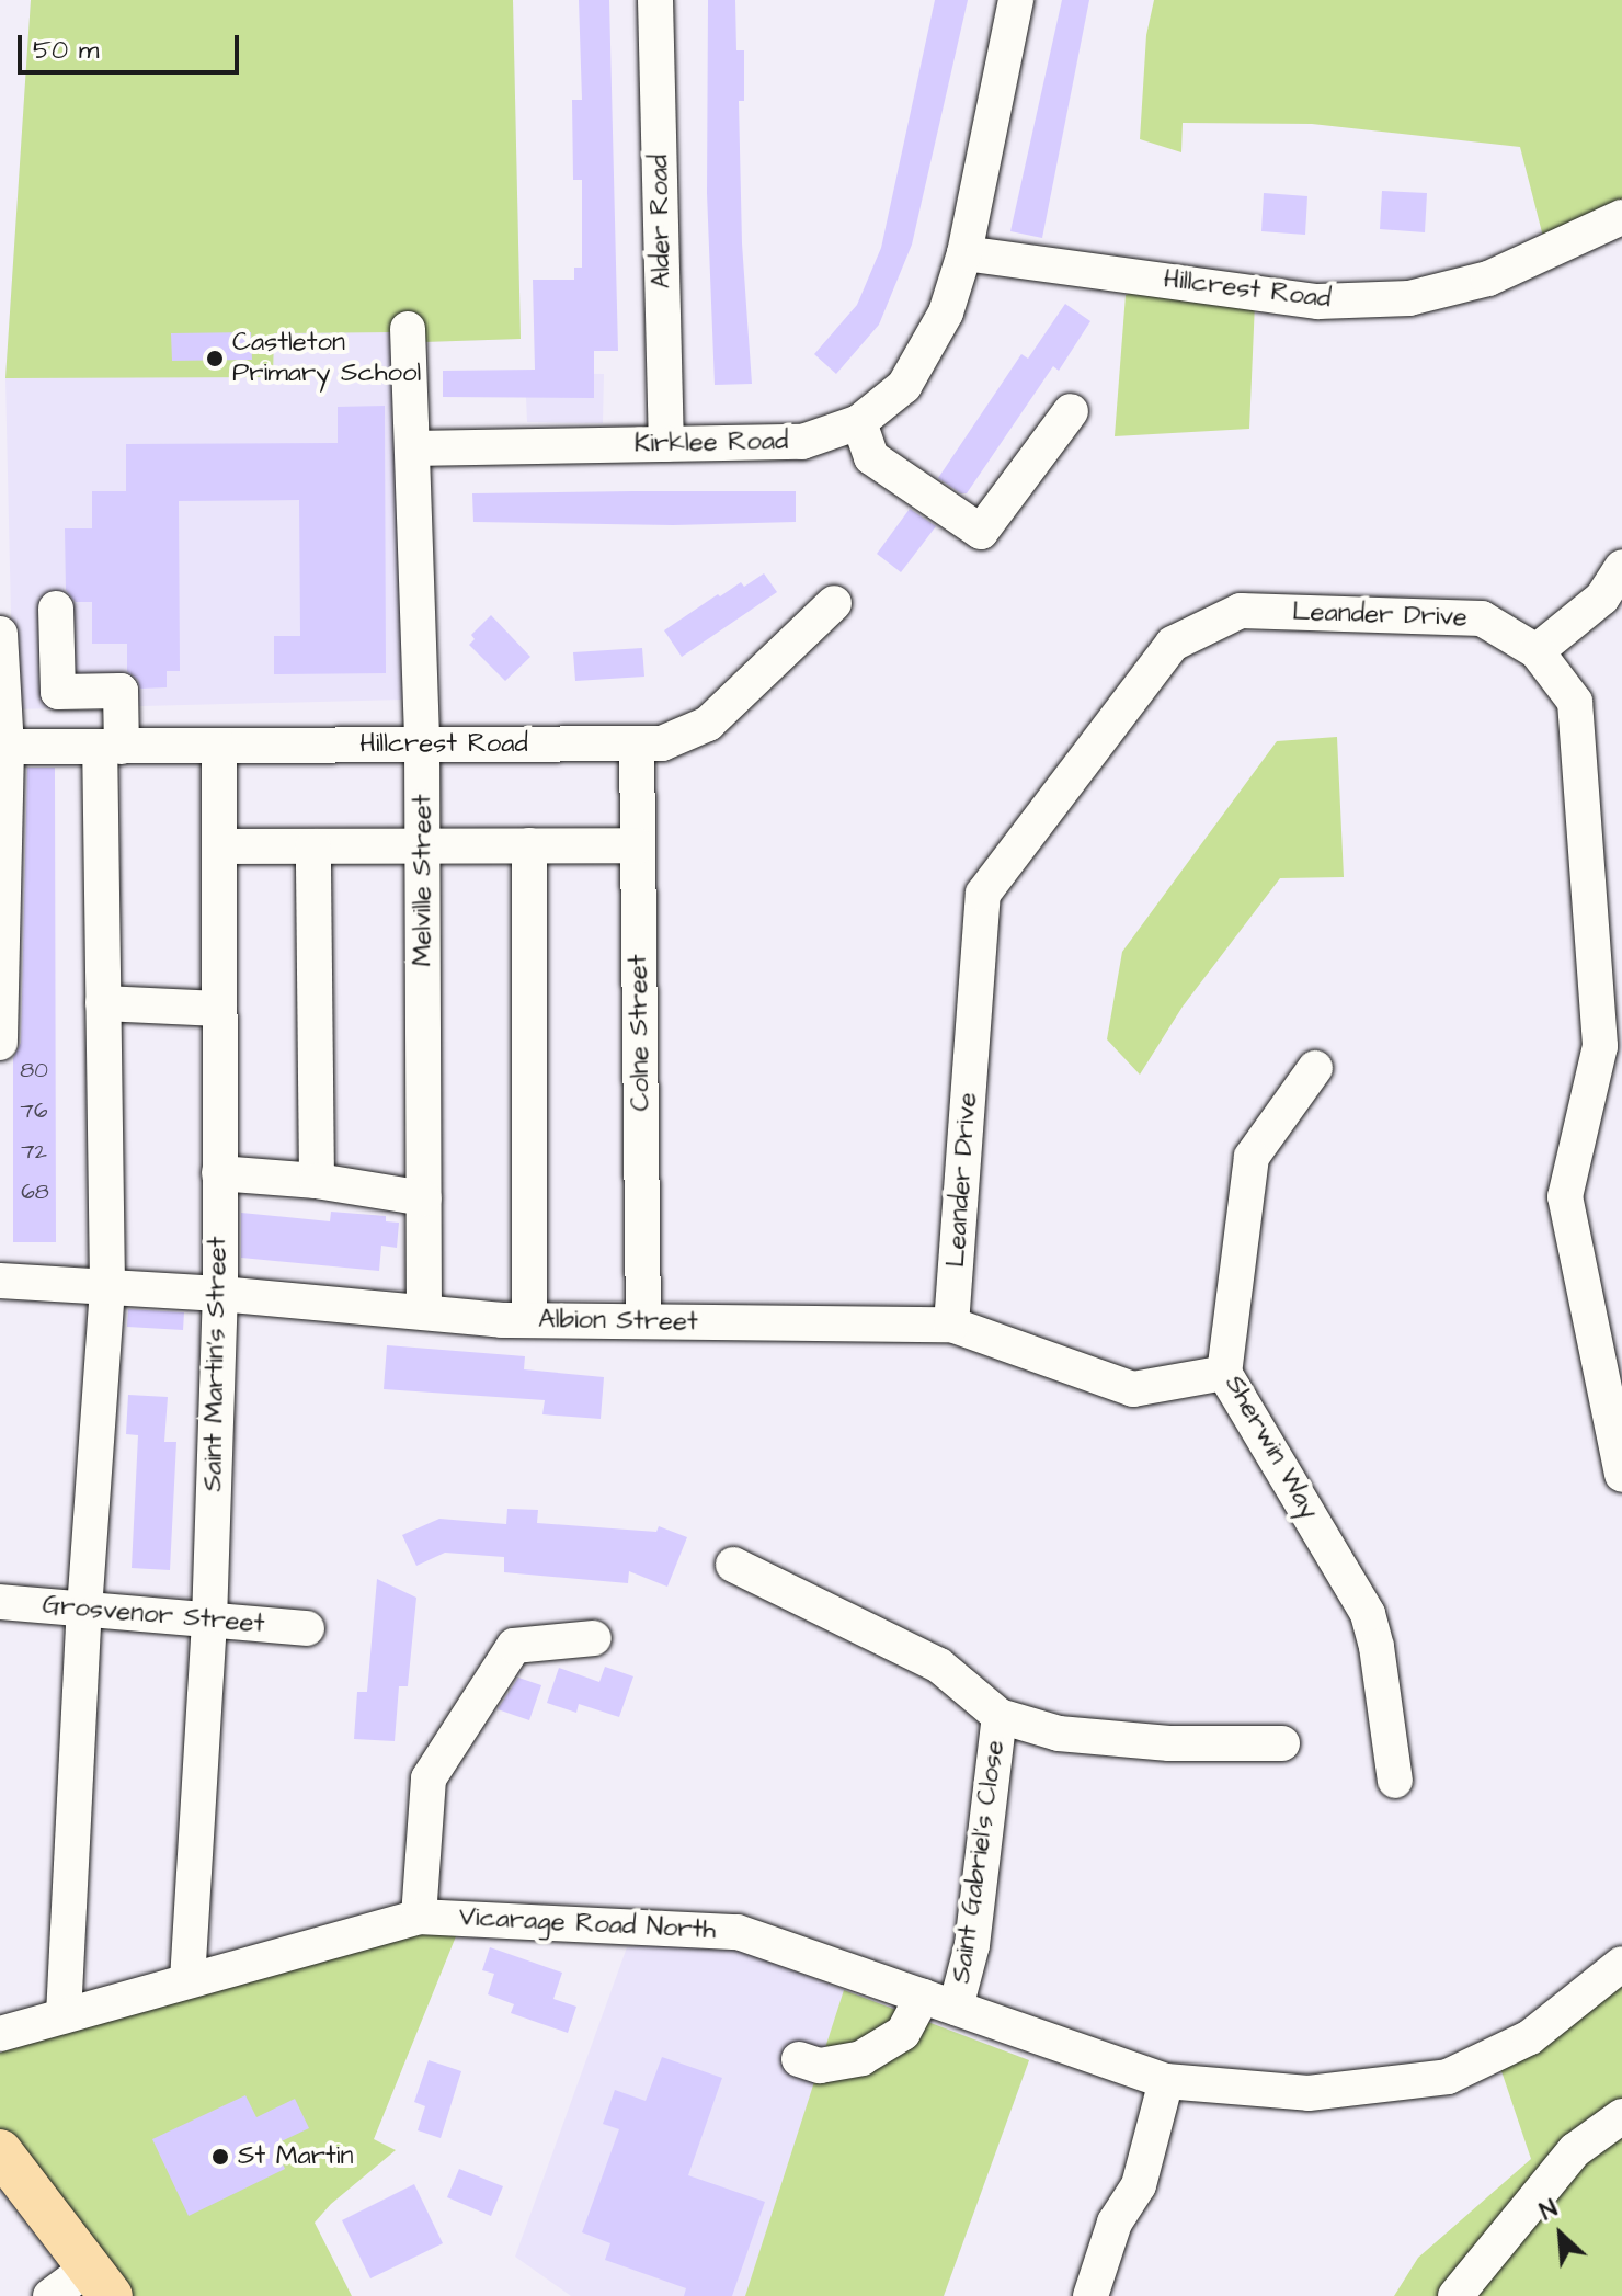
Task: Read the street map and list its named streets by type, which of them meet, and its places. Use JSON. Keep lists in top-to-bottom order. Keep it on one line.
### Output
{"streets":{"street":["Alder Road","Hillcrest Road","Kirklee Road","Leander Drive","Melville Street","Colne Street","Albion Street","Saint Martin's Street","Sherwin Way","Grosvenor Street","Saint Gabriel's Close","Vicarage Road North"]},"crossings":[["Alder Road","Kirklee Road"],["Hillcrest Road","Kirklee Road"],["Hillcrest Road","Melville Street"],["Hillcrest Road","Colne Street"],["Hillcrest Road","Saint Martin's Street"],["Kirklee Road","Melville Street"],["Leander Drive","Albion Street"],["Melville Street","Albion Street"],["Colne Street","Albion Street"],["Albion Street","Saint Martin's Street"],["Albion Street","Sherwin Way"],["Saint Martin's Street","Grosvenor Street"],["Saint Martin's Street","Vicarage Road North"],["Saint Gabriel's Close","Vicarage Road North"]],"places":["Castleton Primary School","St Martin"],"house_numbers":["80","76","72","68"],"scale_bar":"50 m","north":"top left"}
